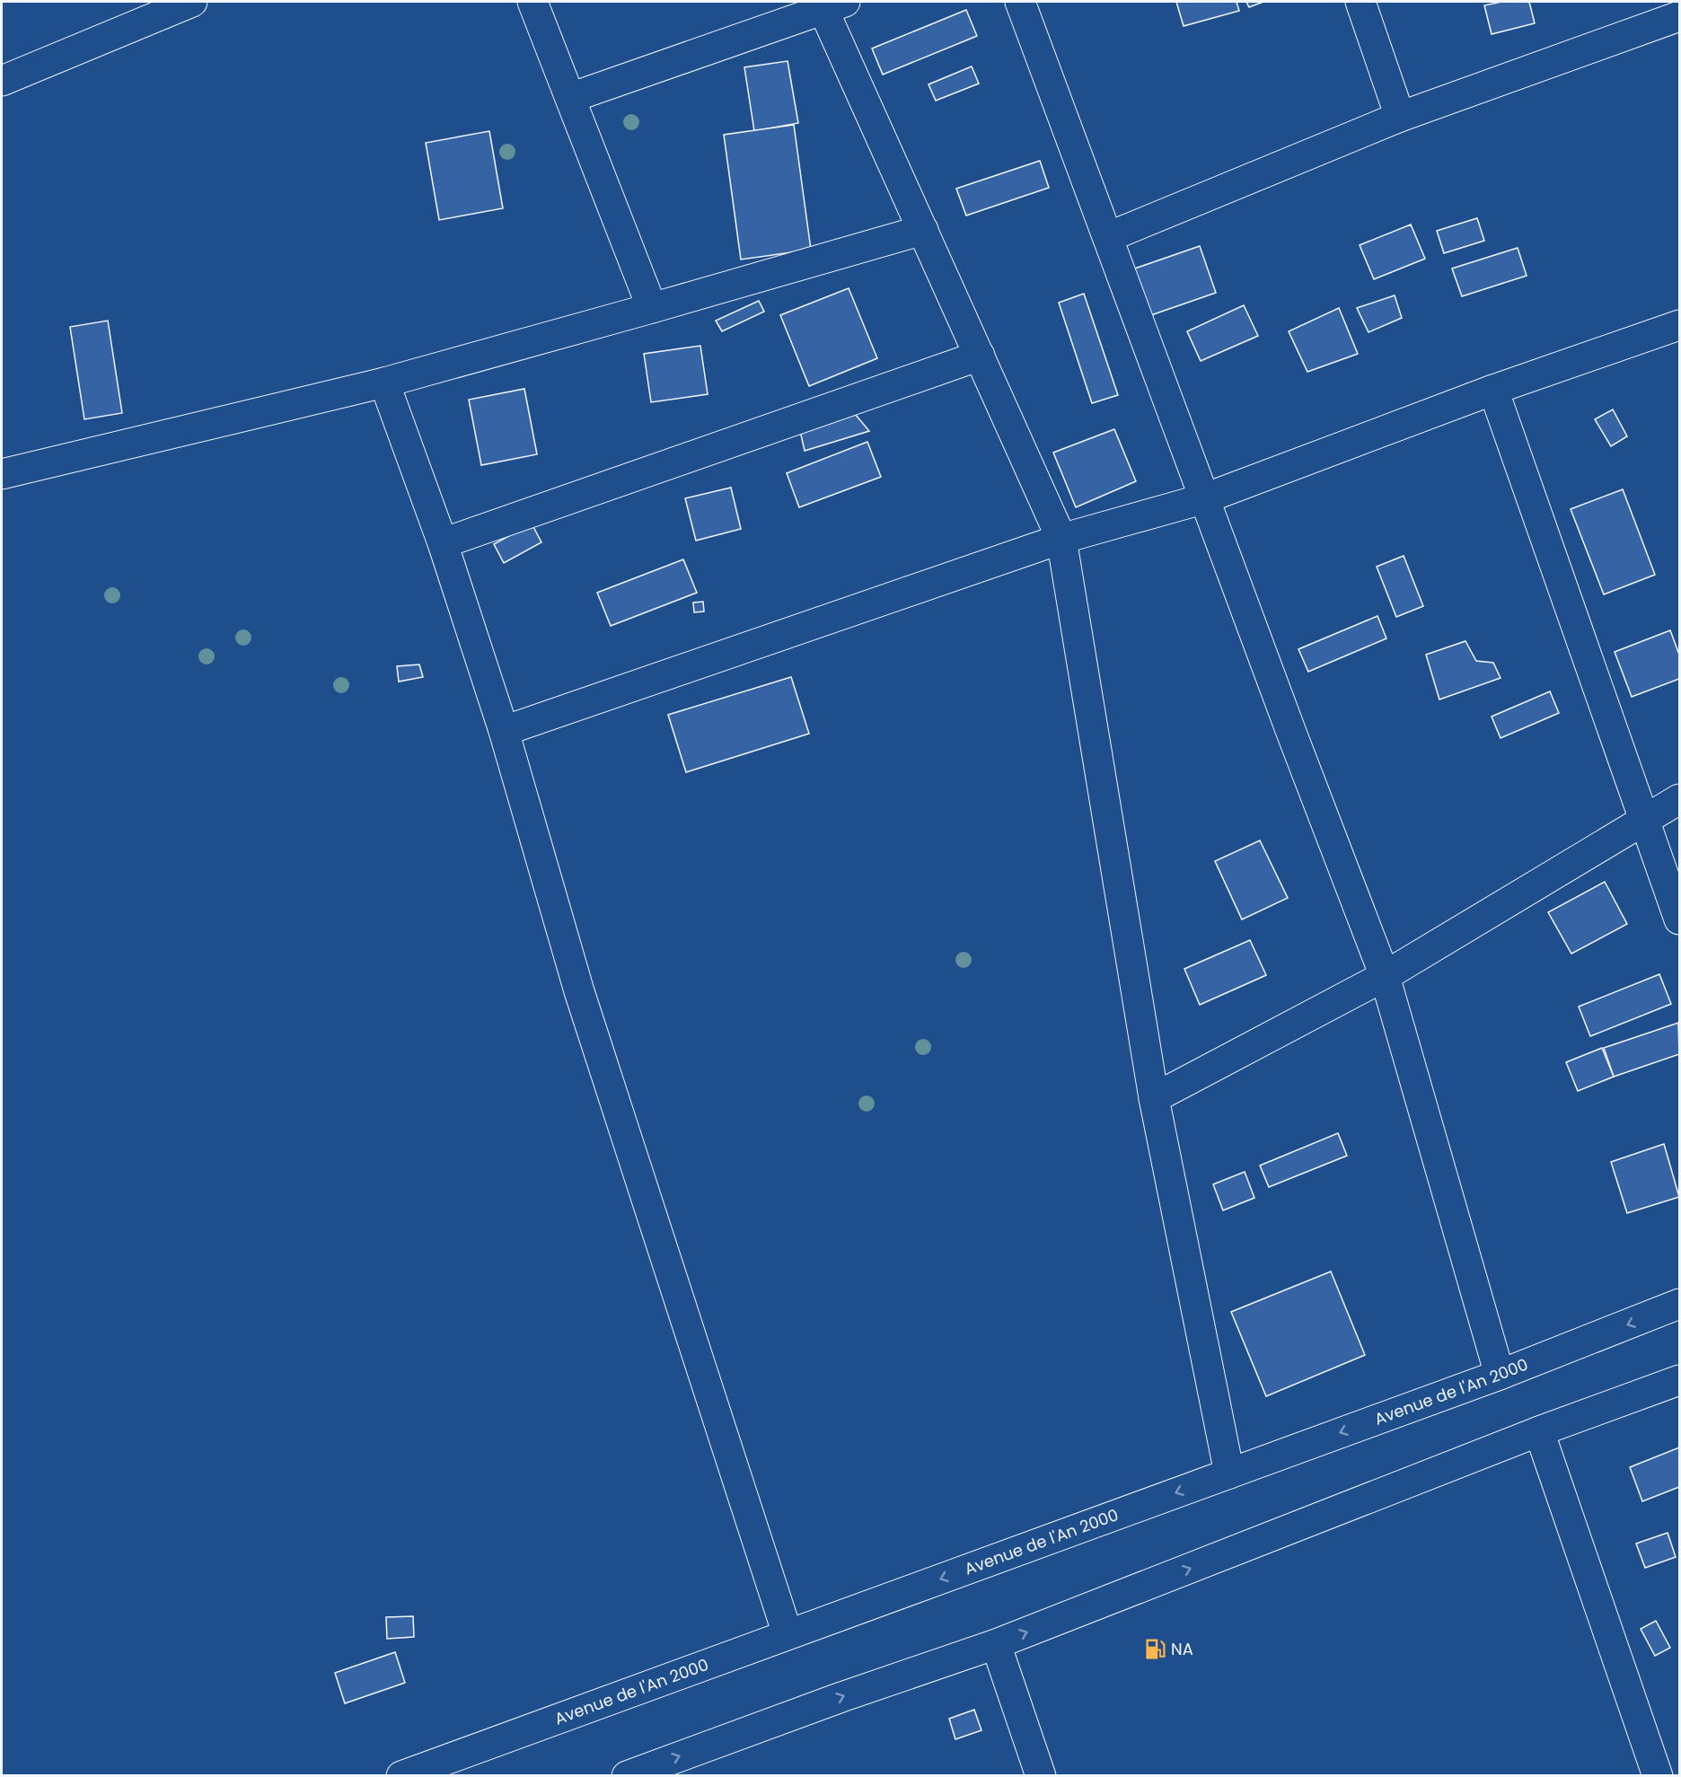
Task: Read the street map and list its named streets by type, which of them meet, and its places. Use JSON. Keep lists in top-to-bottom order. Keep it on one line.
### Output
{"streets":{"street":["Avenue de l'An 2000"]},"places":{"fuel station":["NA"]}}
